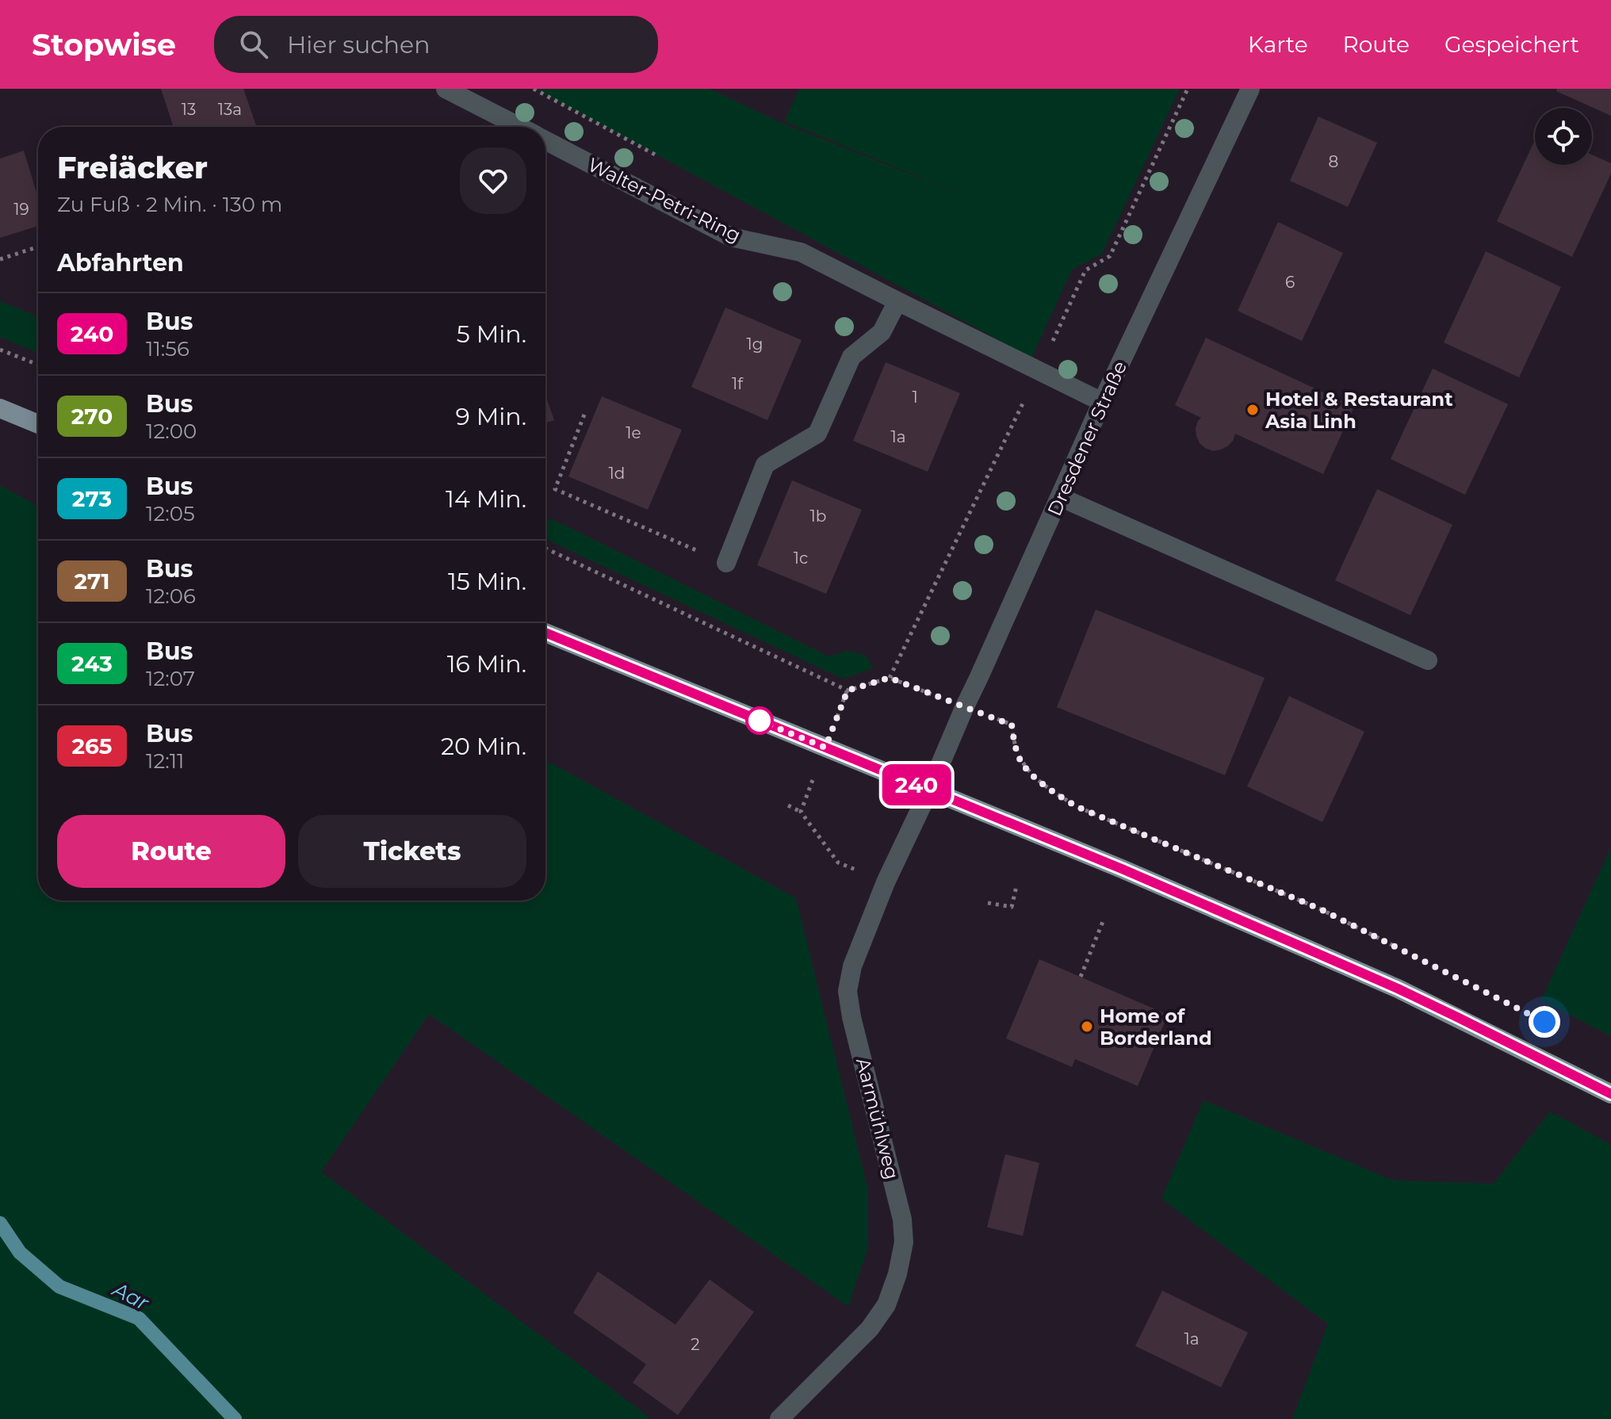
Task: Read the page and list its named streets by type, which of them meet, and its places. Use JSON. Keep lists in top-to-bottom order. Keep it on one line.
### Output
{"streets":{"street":["Walter-Petri-Ring","Dresdener Straße","Aarmühlweg"]},"crossings":[["Walter-Petri-Ring","Dresdener Straße"],["Dresdener Straße","Aarmühlweg"]],"water":["Aar"],"places":["Hotel & Restaurant Asia Linh","Home of Borderland"],"lines":["bus line 240"],"house_numbers":["13","13a","8","19","6","1g","1f","1","1e","1a","1d","1b","1c","1a","2"],"page":{"header":"Stopwise","search":"Hier suchen","nav":["Karte","Route","Gespeichert"],"on_map":"240","heading":[["Freiäcker","Zu Fuß · 2 Min. · 130 m"],"Abfahrten"],"list":[{"mark":"240","name":"Bus","note":"11:56","value":"5 Min."},{"mark":"270","name":"Bus","note":"12:00","value":"9 Min."},{"mark":"273","name":"Bus","note":"12:05","value":"14 Min."},{"mark":"271","name":"Bus","note":"12:06","value":"15 Min."},{"mark":"243","name":"Bus","note":"12:07","value":"16 Min."},{"mark":"265","name":"Bus","note":"12:11","value":"20 Min."}],"buttons":["Route","Tickets"]}}
